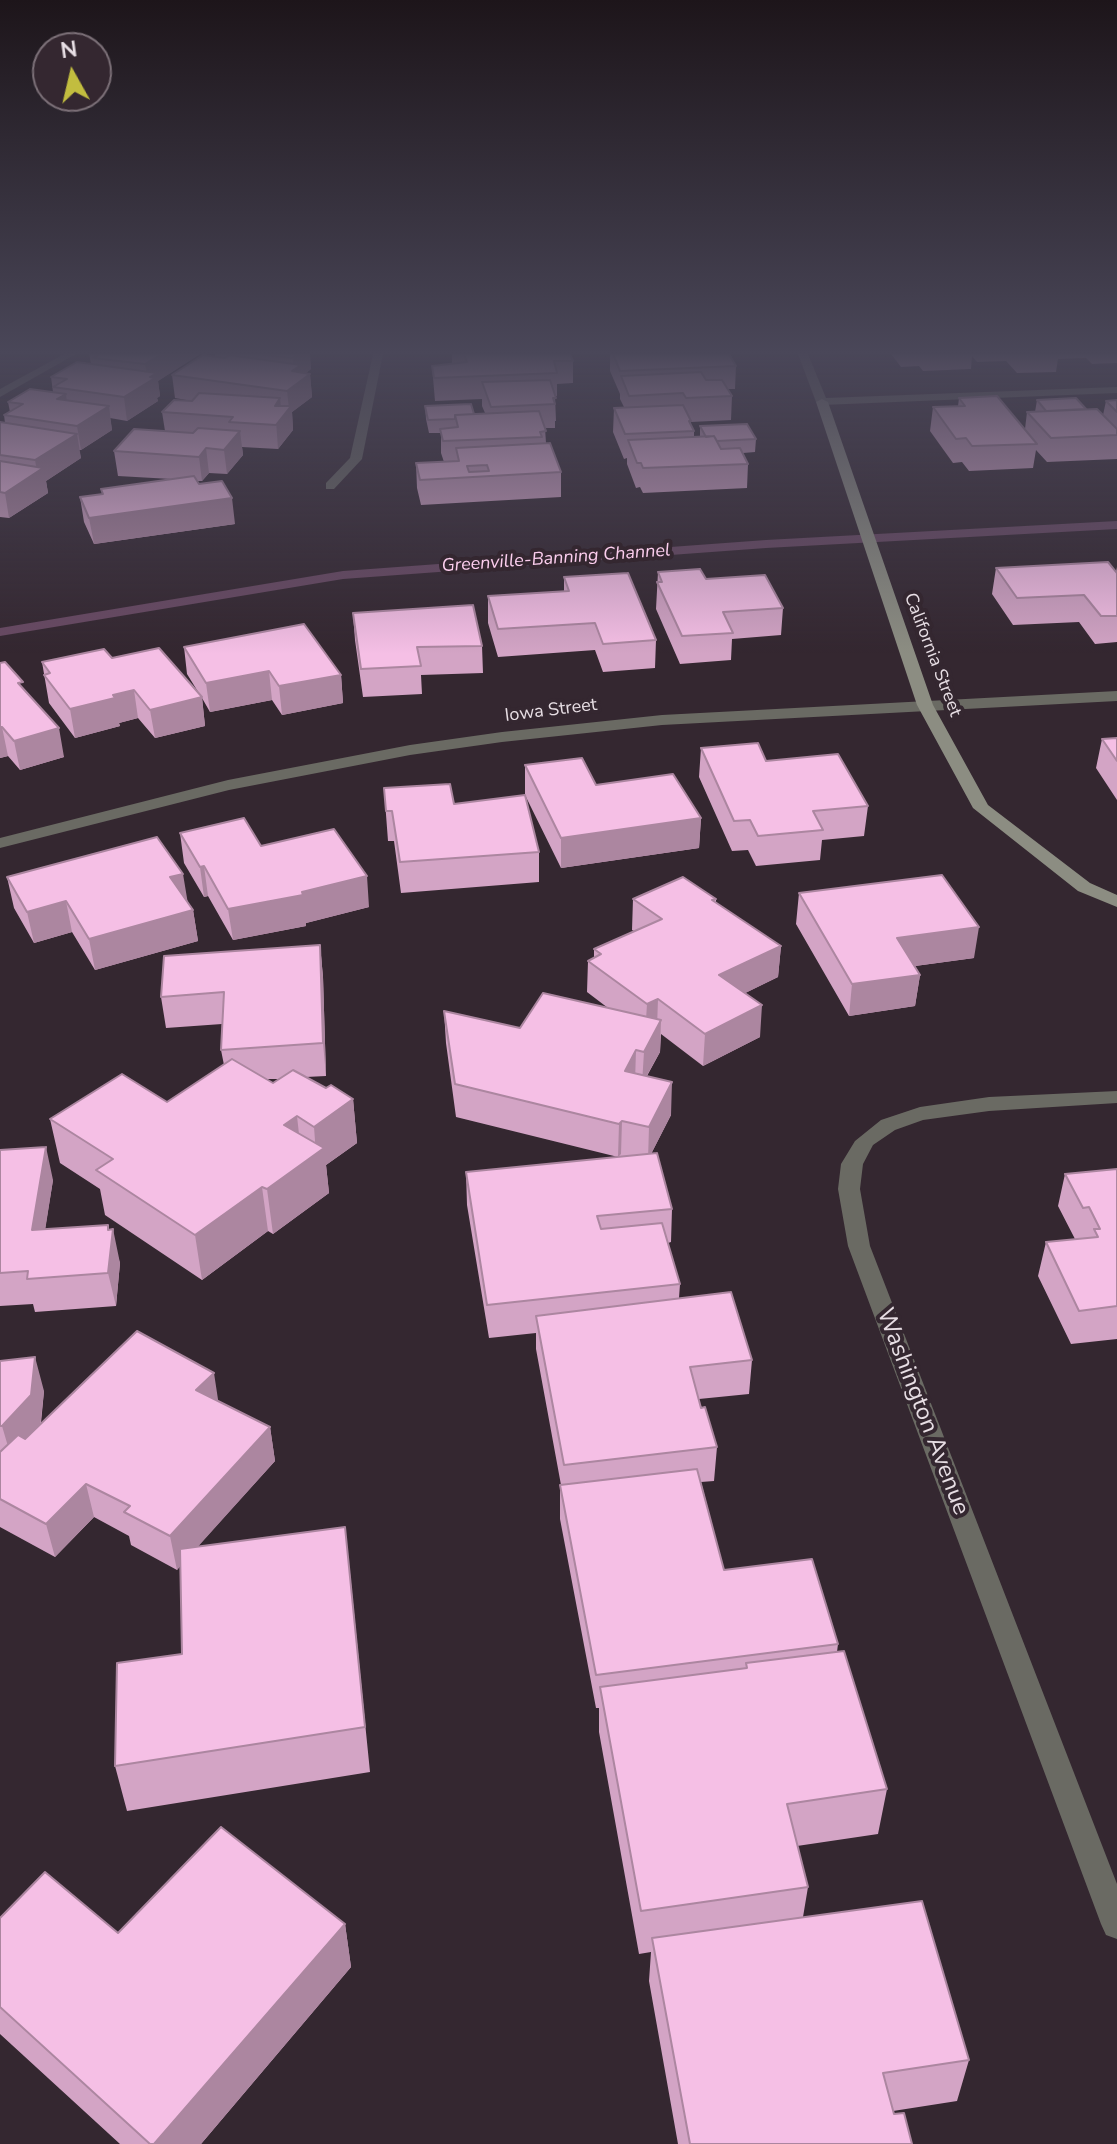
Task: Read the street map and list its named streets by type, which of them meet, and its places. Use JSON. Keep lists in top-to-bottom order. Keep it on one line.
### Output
{"streets":{"street":["California Street","Iowa Street","Washington Avenue"]},"crossings":[["California Street","Iowa Street"]],"water":["Greenville-Banning Channel"],"north":"top"}
